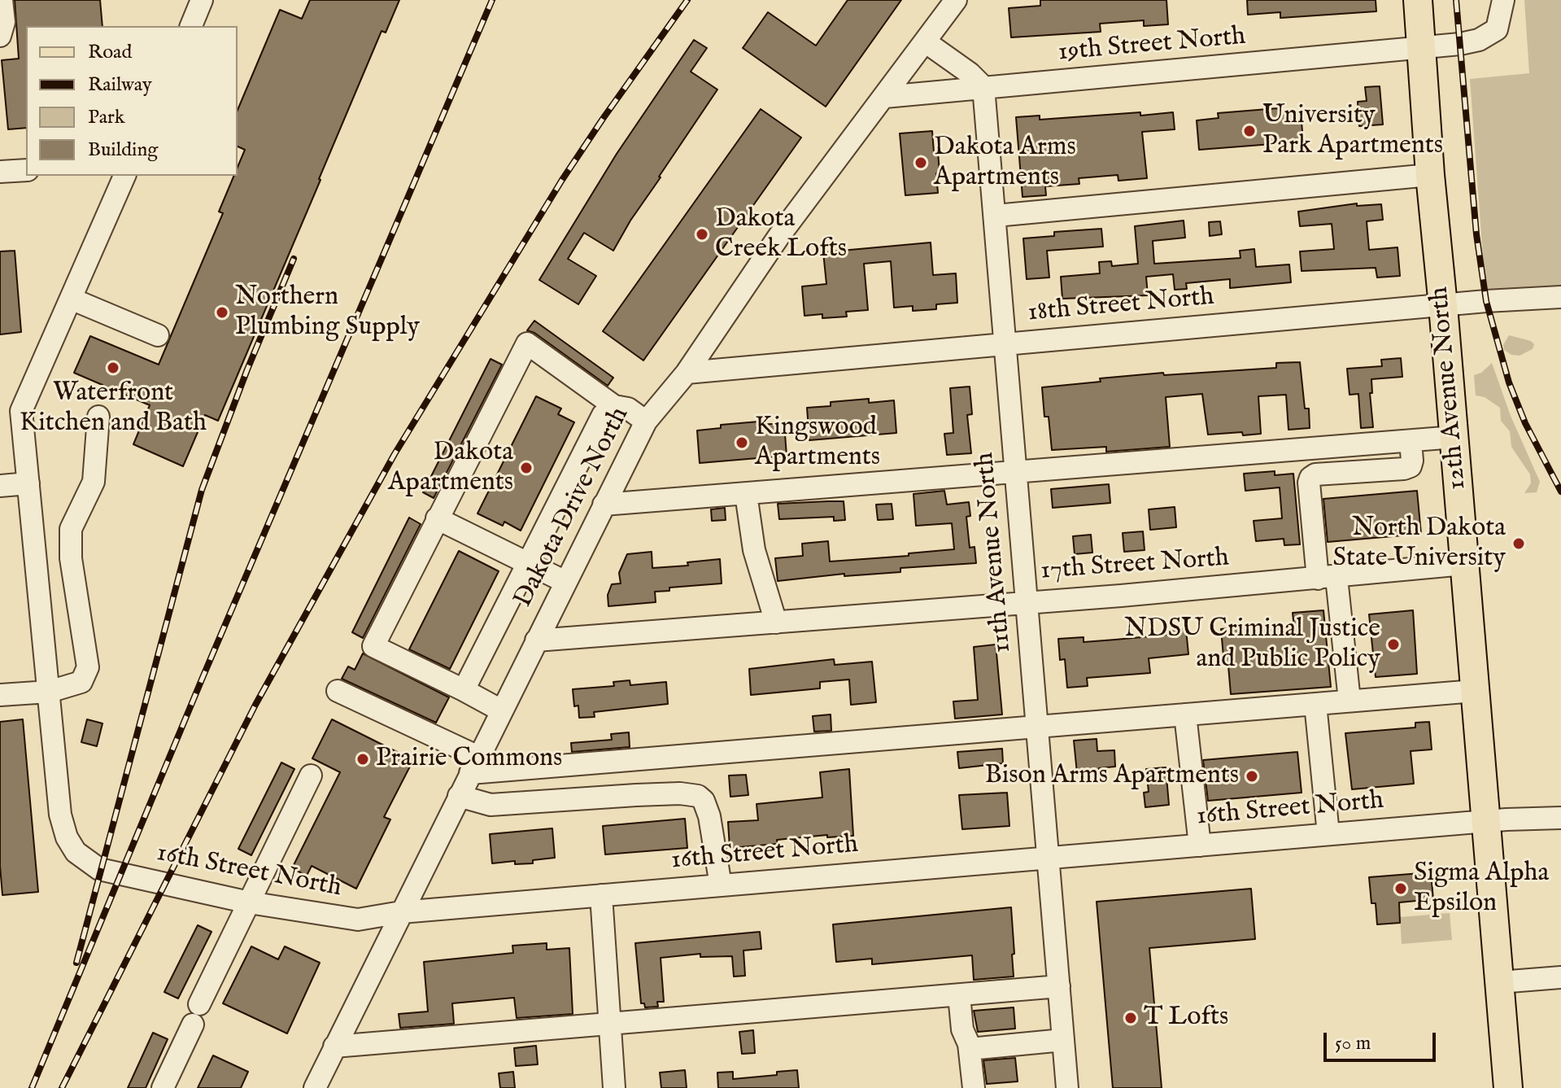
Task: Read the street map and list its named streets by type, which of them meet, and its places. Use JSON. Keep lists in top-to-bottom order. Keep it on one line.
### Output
{"streets":{"main road":["12th Avenue North"],"street":["19th Street North","18th Street North","Dakota Drive North","11th Avenue North","17th Street North","16th Street North"]},"crossings":[["19th Street North","12th Avenue North"],["19th Street North","Dakota Drive North"],["19th Street North","11th Avenue North"],["18th Street North","12th Avenue North"],["18th Street North","Dakota Drive North"],["18th Street North","11th Avenue North"],["12th Avenue North","17th Street North"],["12th Avenue North","16th Street North"],["Dakota Drive North","17th Street North"],["Dakota Drive North","16th Street North"],["11th Avenue North","17th Street North"],["11th Avenue North","16th Street North"]],"places":["University Park Apartments","Dakota Arms Apartments","Dakota Creek Lofts","Northern Plumbing Supply","Waterfront Kitchen and Bath","Kingswood Apartments","Dakota Apartments","North Dakota State University","NDSU Criminal Justice and Public Policy","Prairie Commons","Bison Arms Apartments","Sigma Alpha Epsilon","T Lofts"],"legend":["Road","Railway","Park","Building"],"scale_bar":"50 m"}
